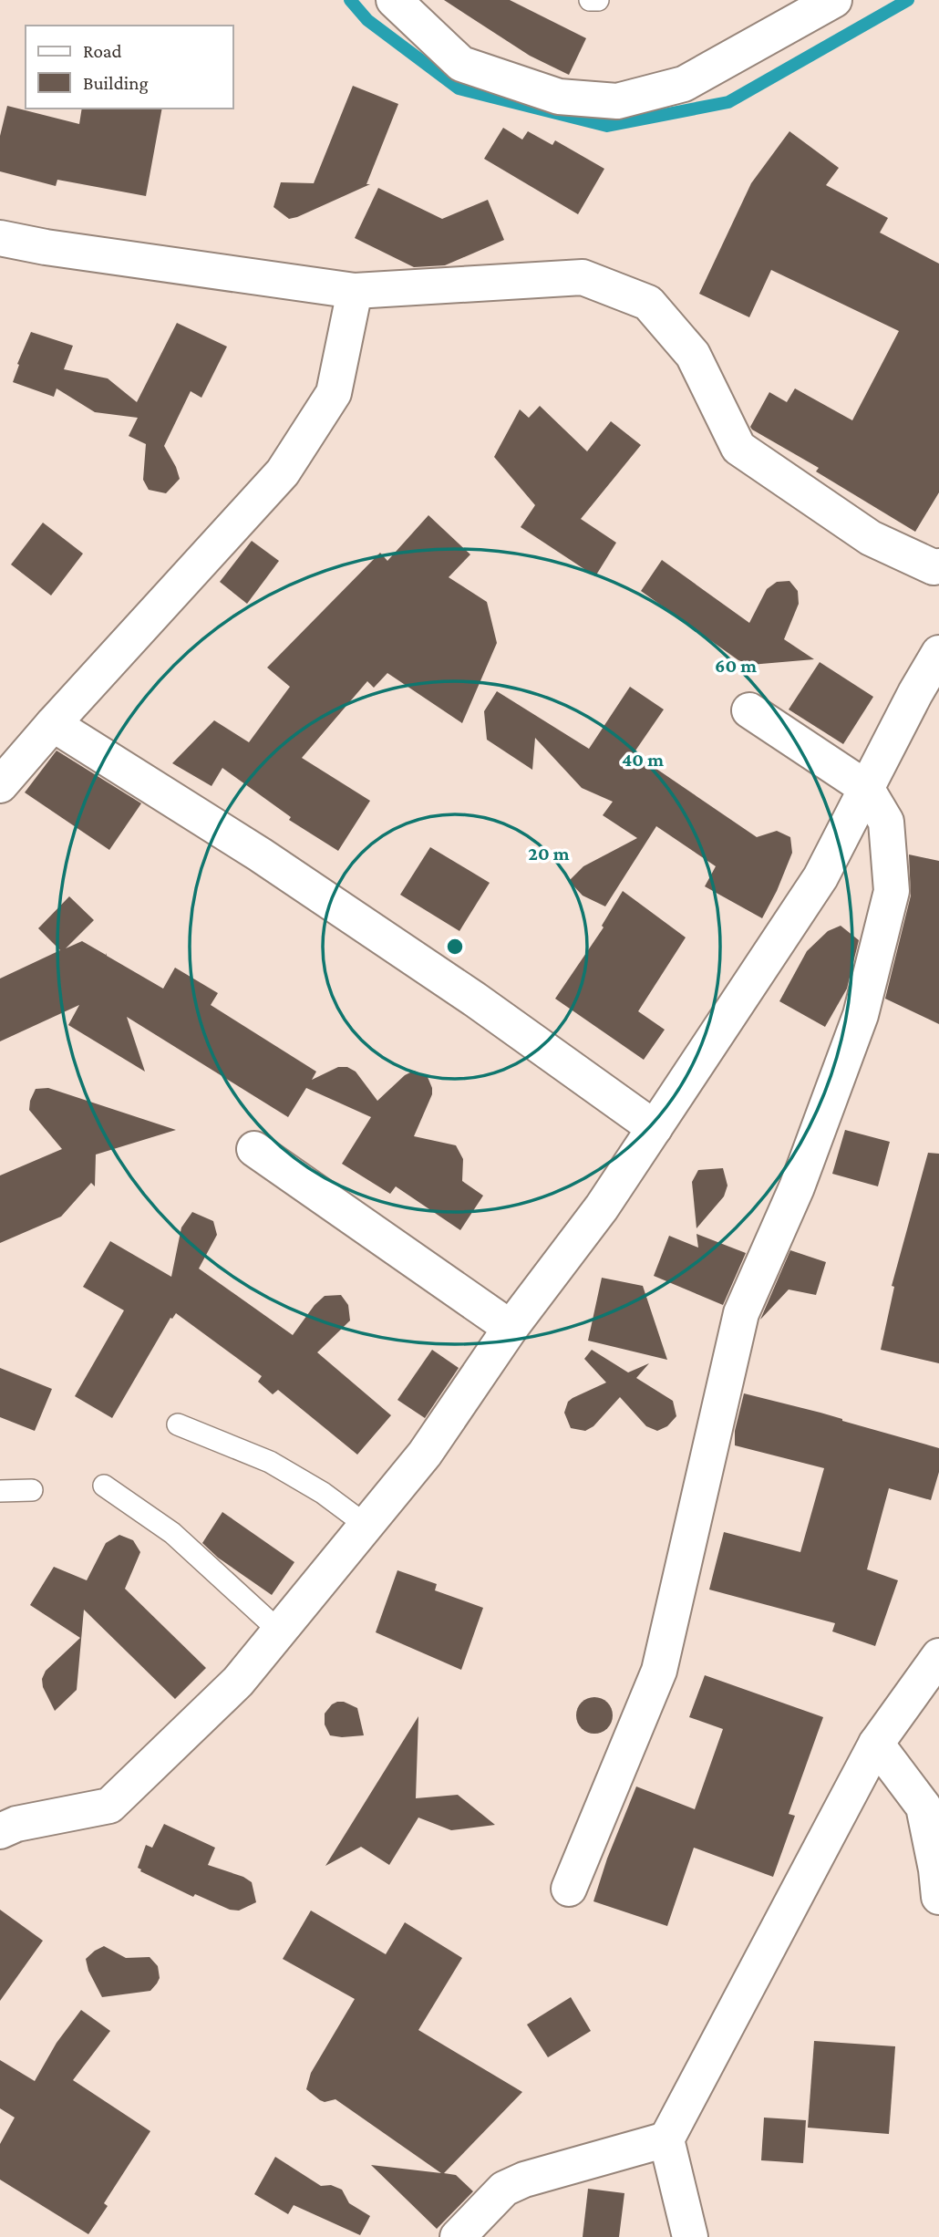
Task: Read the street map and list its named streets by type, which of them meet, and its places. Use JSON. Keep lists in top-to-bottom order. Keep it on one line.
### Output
{"legend":["Road","Building"],"rings":["60 m","40 m","20 m"]}
